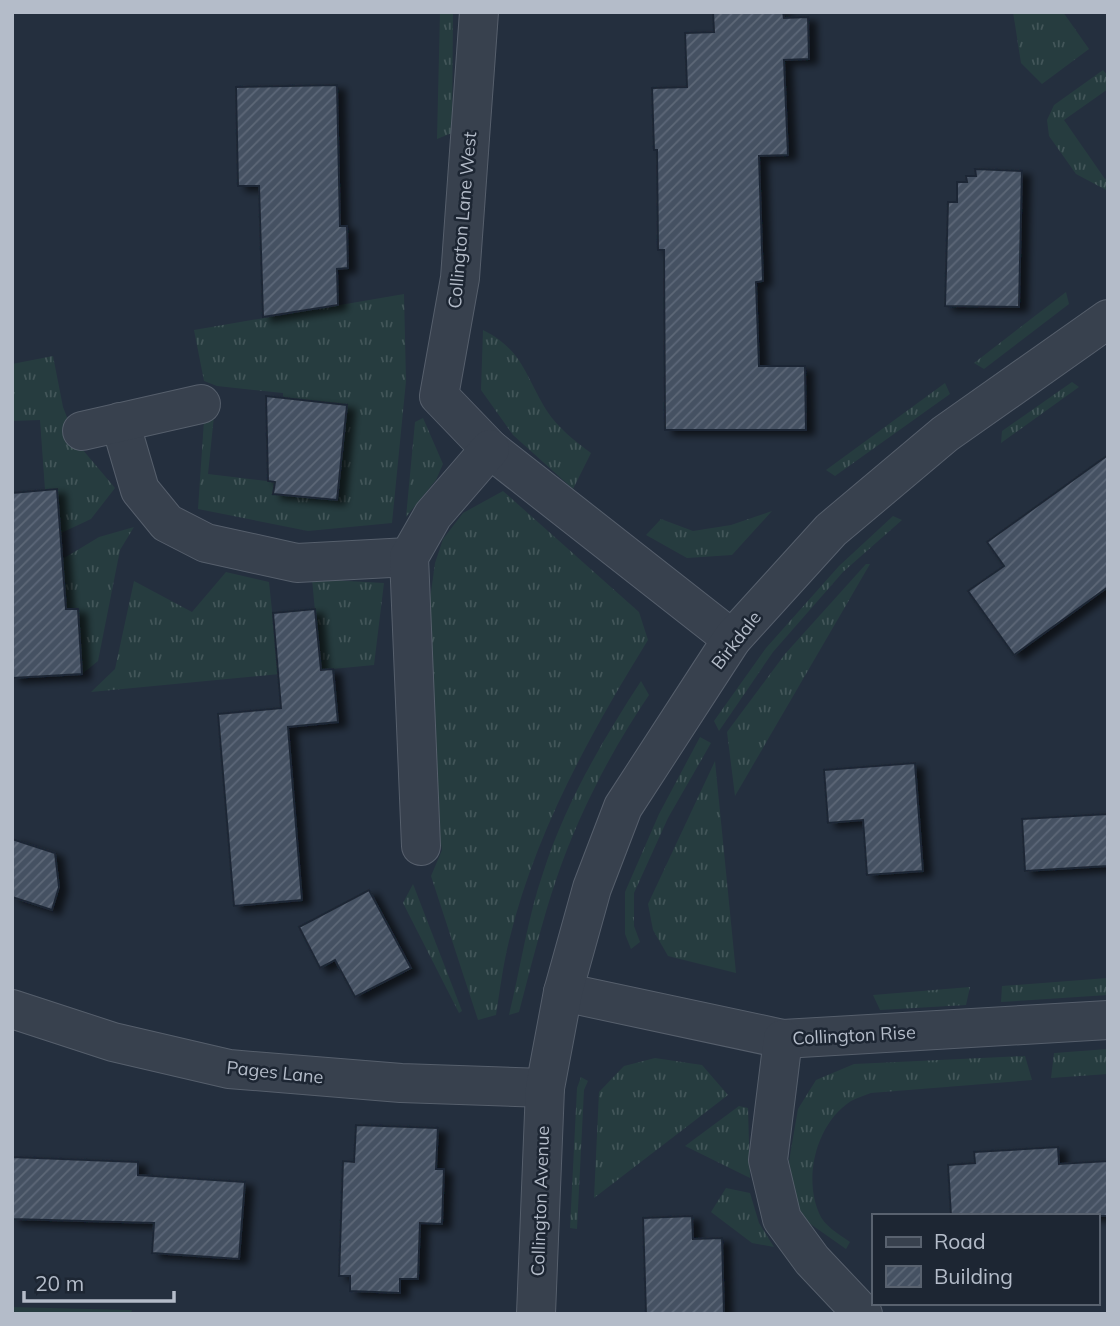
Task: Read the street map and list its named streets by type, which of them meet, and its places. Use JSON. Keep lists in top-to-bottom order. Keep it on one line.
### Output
{"streets":{"street":["Collington Lane West","Birkdale","Collington Rise","Pages Lane","Collington Avenue"]},"crossings":[["Collington Lane West","Birkdale"],["Birkdale","Collington Rise"],["Birkdale","Pages Lane"],["Birkdale","Collington Avenue"],["Pages Lane","Collington Avenue"]],"legend":["Road","Building"],"scale_bar":"20 m"}
